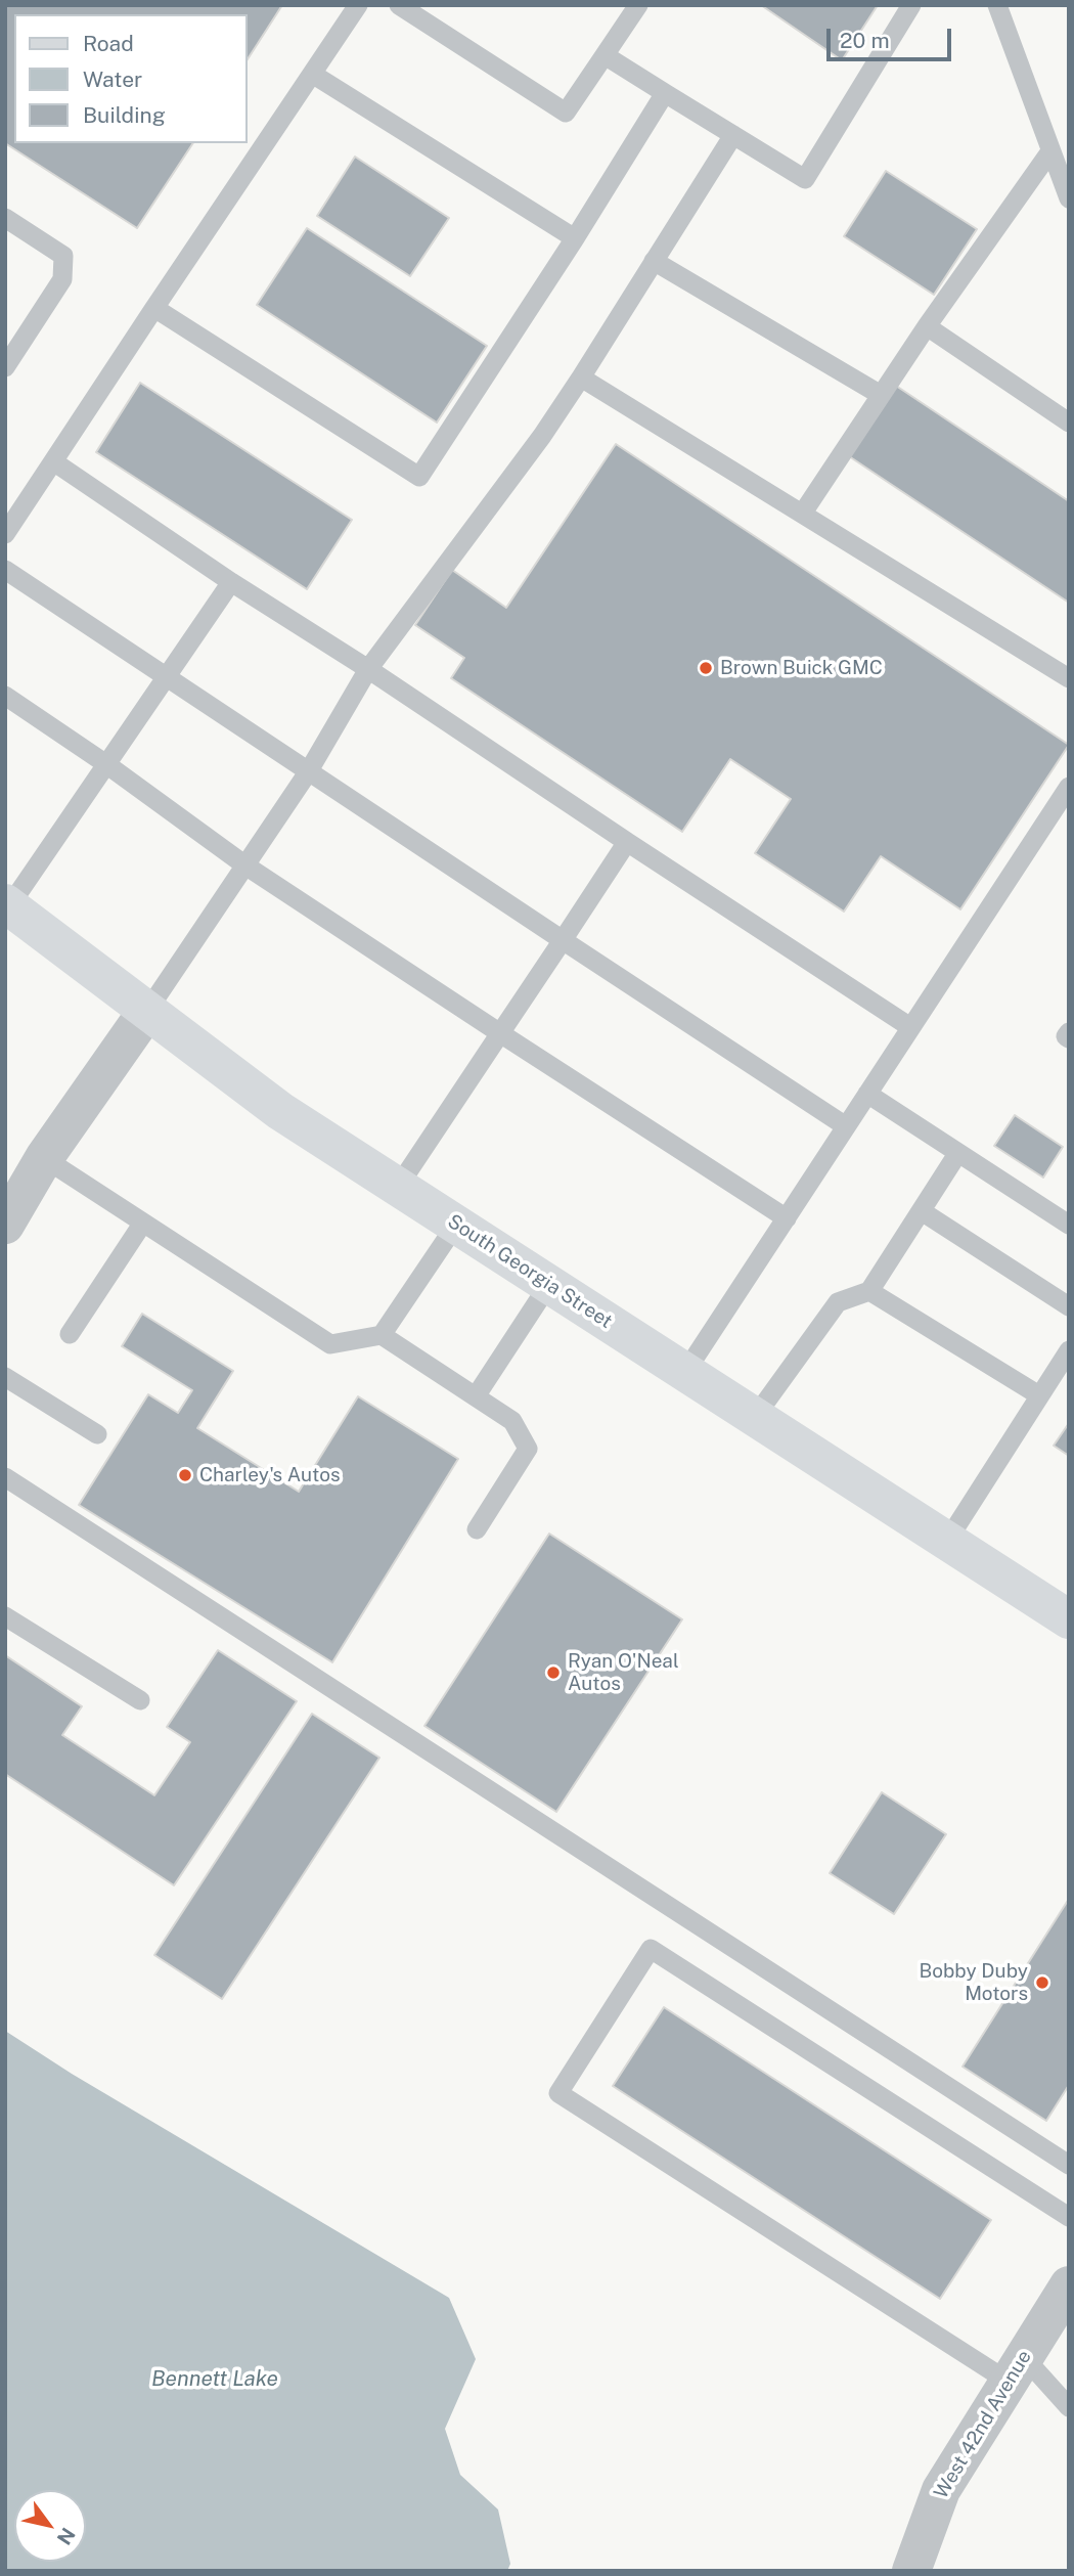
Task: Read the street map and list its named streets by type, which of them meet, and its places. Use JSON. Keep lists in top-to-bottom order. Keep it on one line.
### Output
{"streets":{"main road":["South Georgia Street"],"street":["West 42nd Avenue"]},"water":["Bennett Lake"],"places":["Brown Buick GMC","Charley's Autos","Ryan O'Neal Autos","Bobby Duby Motors"],"legend":["Road","Water","Building"],"scale_bar":"20 m","north":"bottom right"}
